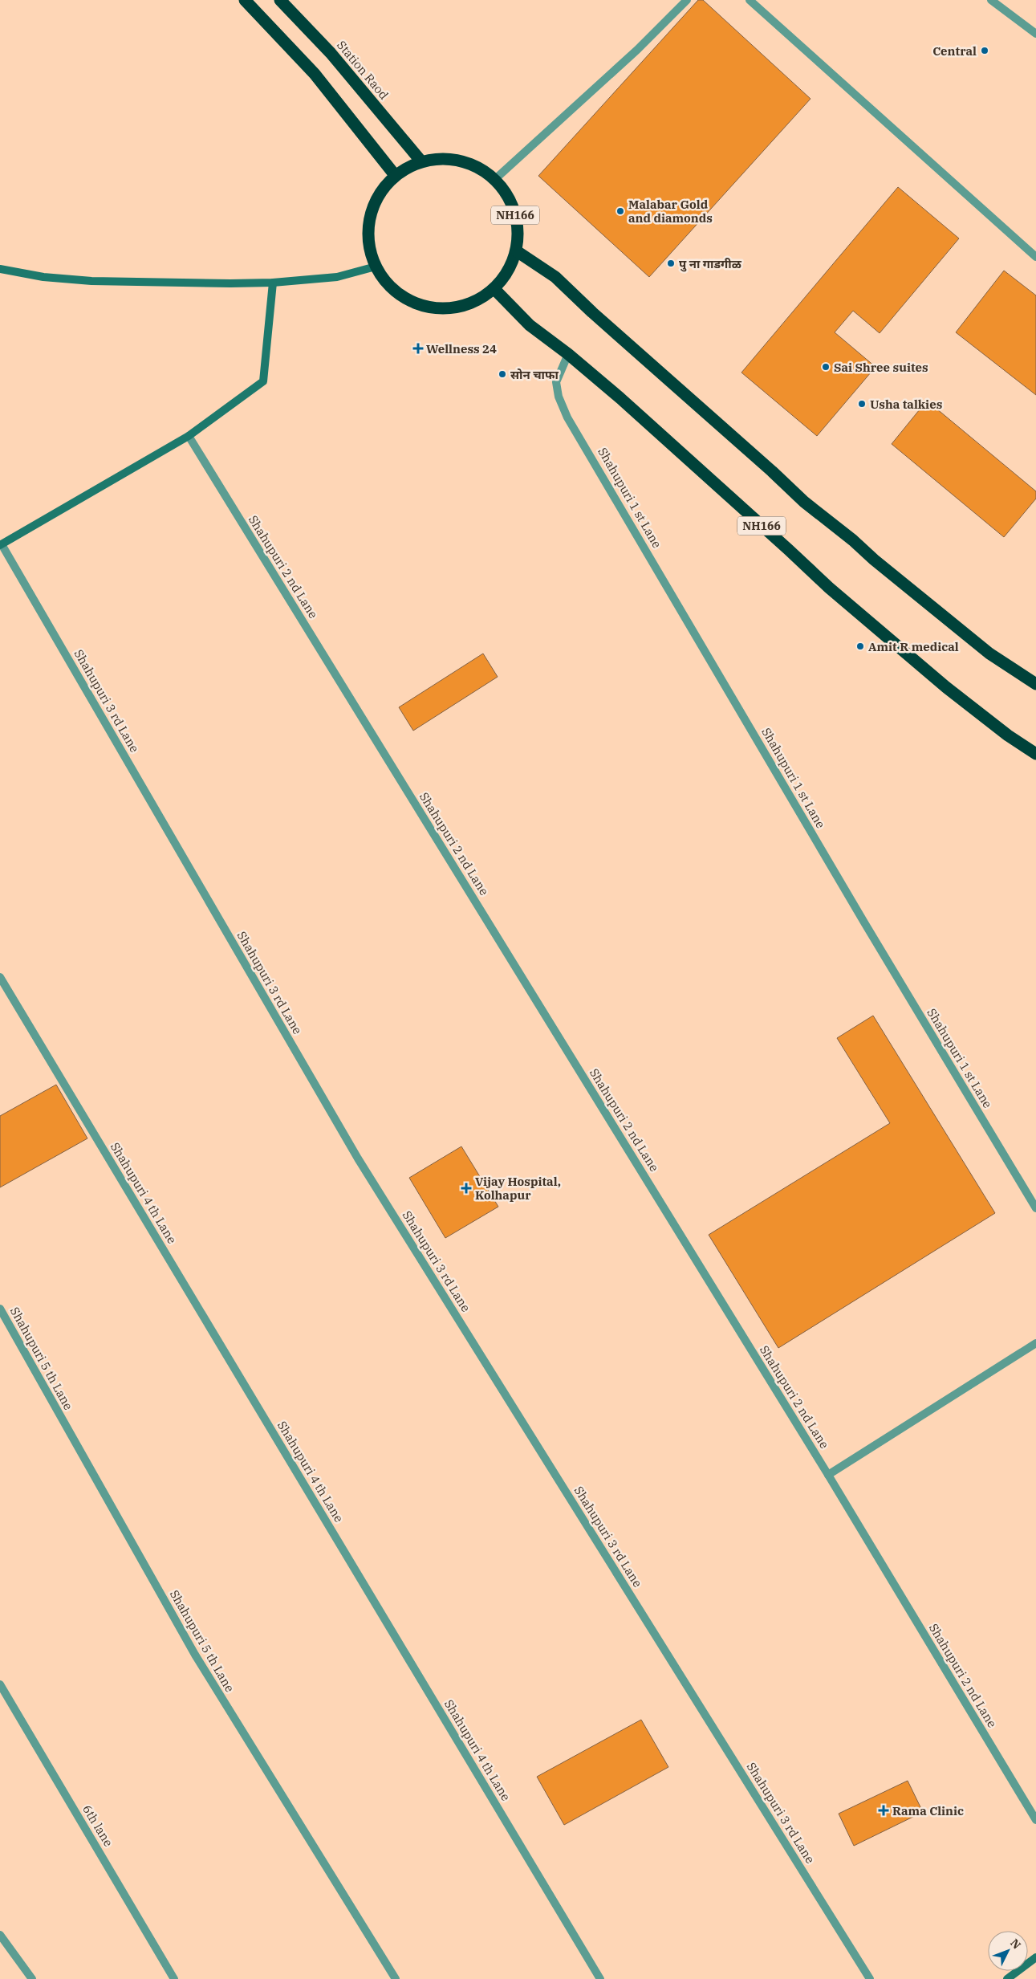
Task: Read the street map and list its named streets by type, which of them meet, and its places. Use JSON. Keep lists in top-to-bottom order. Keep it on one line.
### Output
{"streets":{"highway":["Station Raod","NH166"],"street":["Shahupuri 1 st Lane","Shahupuri 2 nd Lane","Shahupuri 3 rd Lane","Shahupuri 4 th Lane","Shahupuri 5 th Lane","6th lane"]},"crossings":[["Station Raod","NH166"],["NH166","Shahupuri 1 st Lane"]],"places":{"other":["Central","Malabar Gold and diamonds","पु ना गाडगीळ","Sai Shree suites","सोन चाफा","Usha talkies","Amit R medical"],"health":["Wellness 24","Vijay Hospital, Kolhapur","Rama Clinic"]},"north":"top right"}
